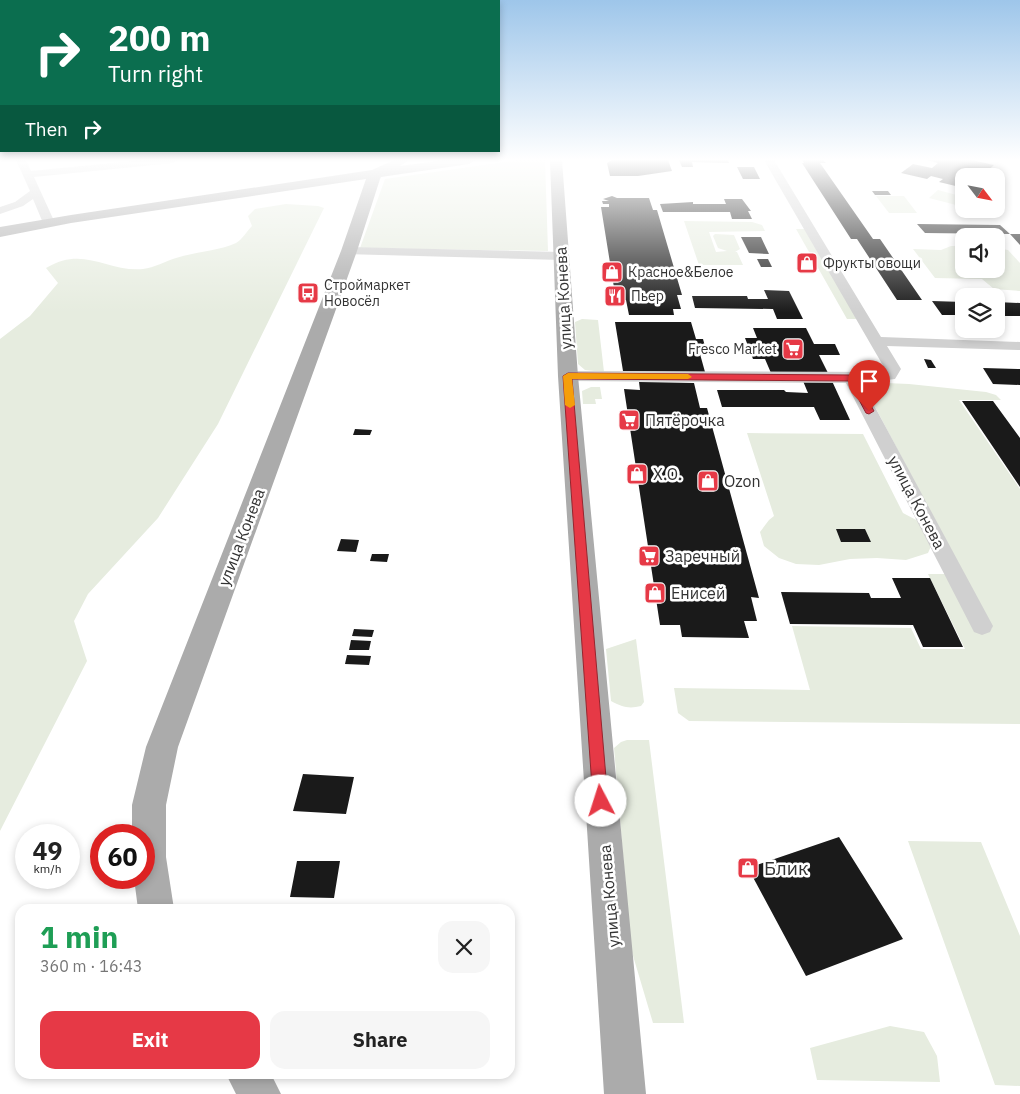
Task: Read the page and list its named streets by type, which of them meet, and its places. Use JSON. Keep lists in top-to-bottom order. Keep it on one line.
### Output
{"streets":{"main road":["улица Конева"]},"places":{"shop":["Фрукты овощи","Красное&Белое","X.O.","Ozon","Енисей","Блик"],"bus stop":["Строймаркет Новосёл"],"restaurant":["Пьер"],"supermarket":["Fresco Market","Пятёрочка","Заречный"]},"north":"bottom right","page":{"turn":["200 m","Turn right"],"then":"Then","speed":"49 km/h","limit":"60","heading":["1 min","360 m · 16:43"],"buttons":["Exit","Share"]}}
